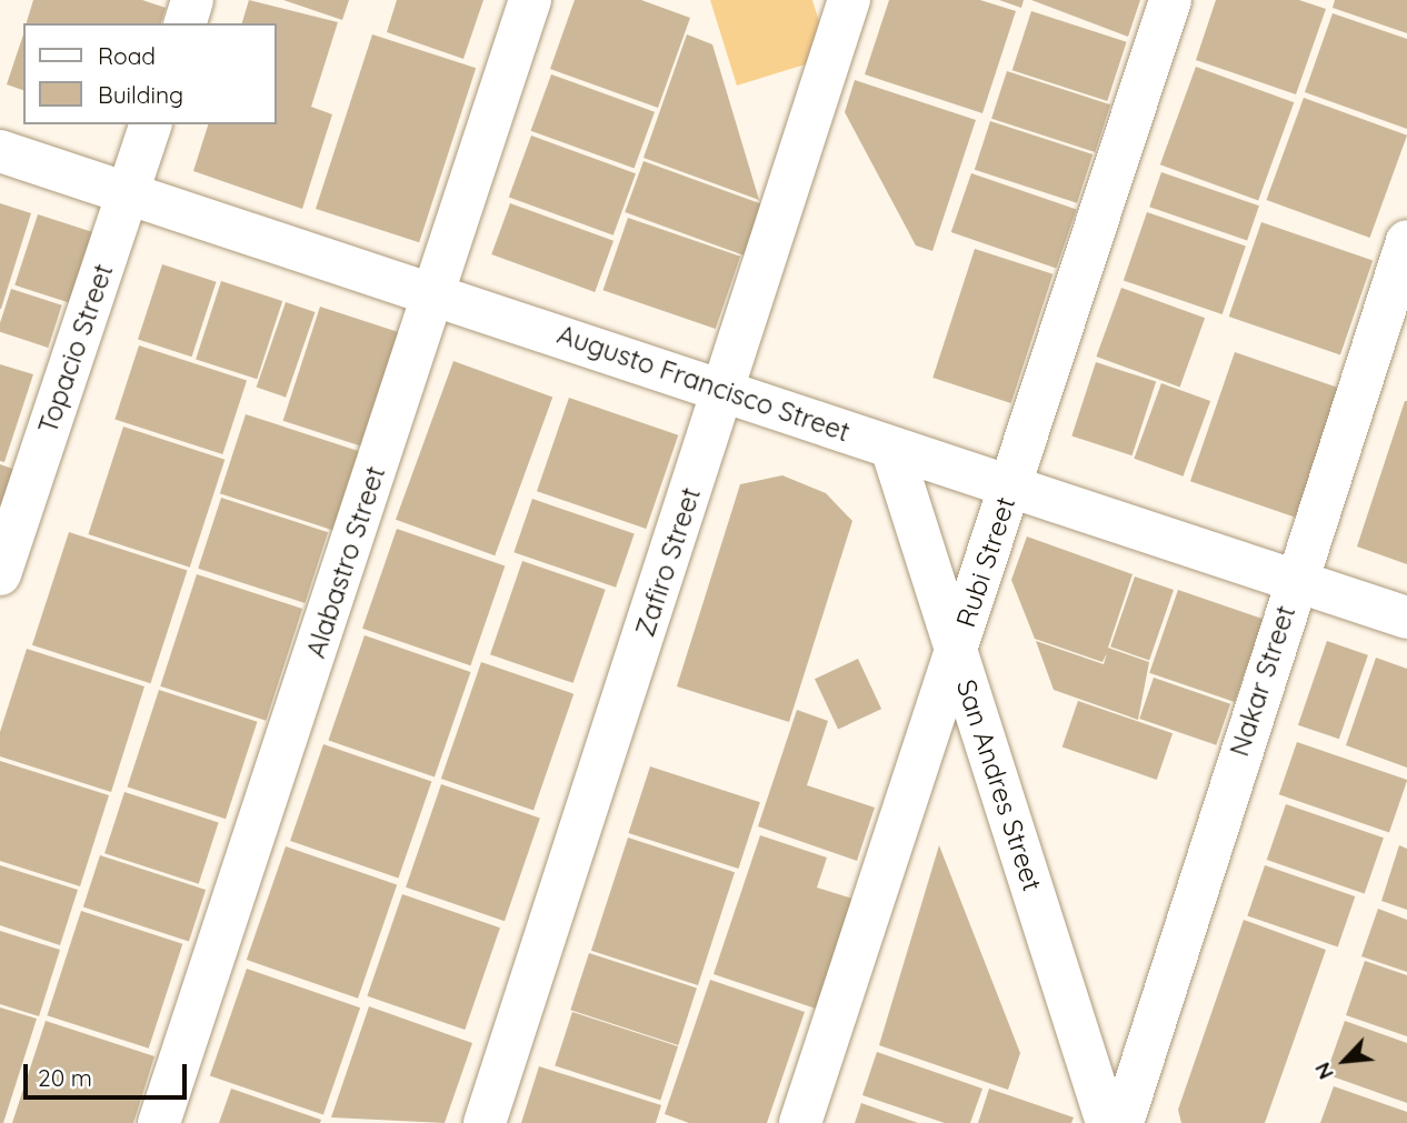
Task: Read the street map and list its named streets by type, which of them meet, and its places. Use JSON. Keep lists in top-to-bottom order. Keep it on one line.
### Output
{"streets":{"street":["Topacio Street","Augusto Francisco Street","Alabastro Street","Zafiro Street","Rubi Street","Nakar Street","San Andres Street"]},"crossings":[["Topacio Street","Augusto Francisco Street"],["Augusto Francisco Street","Alabastro Street"],["Augusto Francisco Street","Zafiro Street"],["Augusto Francisco Street","Rubi Street"],["Augusto Francisco Street","Nakar Street"],["Augusto Francisco Street","San Andres Street"],["Rubi Street","San Andres Street"]],"legend":["Road","Building"],"scale_bar":"20 m","north":"bottom left"}
